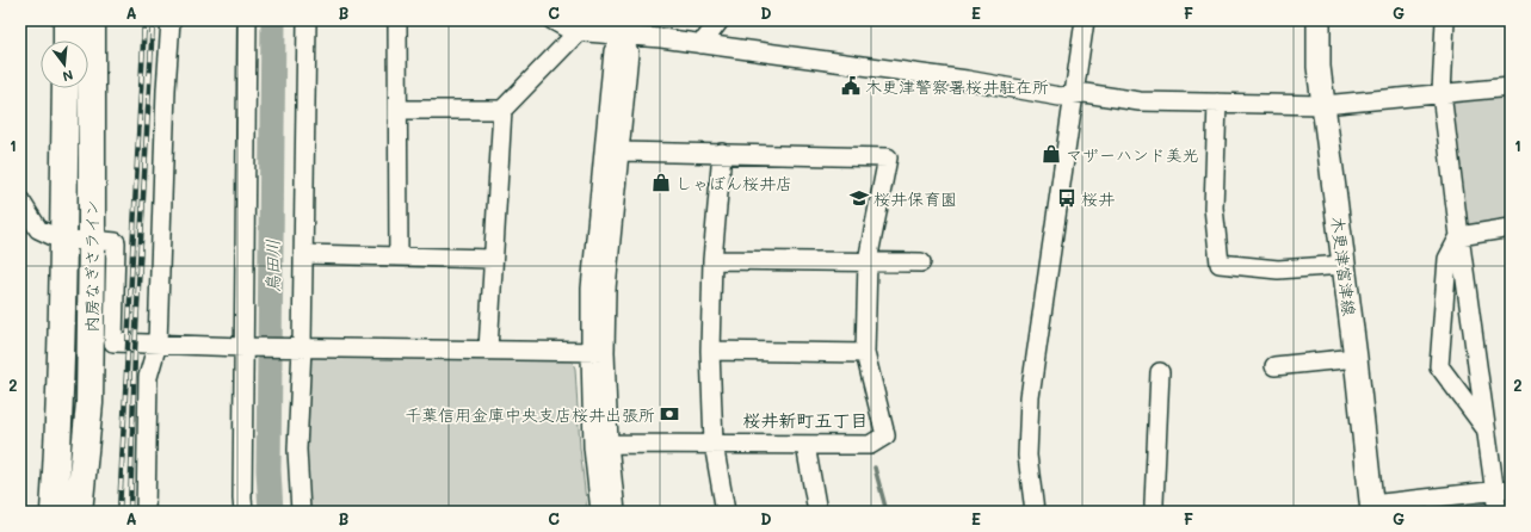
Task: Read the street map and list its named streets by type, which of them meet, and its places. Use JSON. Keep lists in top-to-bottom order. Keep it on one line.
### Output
{"streets":{"highway":["内房なぎさライン"],"main road":["木更津富津線"]},"districts":["桜井新町五丁目"],"water":["鳥田川"],"places":{"public building":["木更津警察署桜井駐在所"],"shop":["マザーハンド美光","しゃぼん桜井店"],"school or university":["桜井保育園"],"bus stop":["桜井"],"bank":["千葉信用金庫中央支店桜井出張所"]},"north":"bottom","grid":{"columns":["A","B","C","D","E","F","G"],"rows":["1","2"]}}
